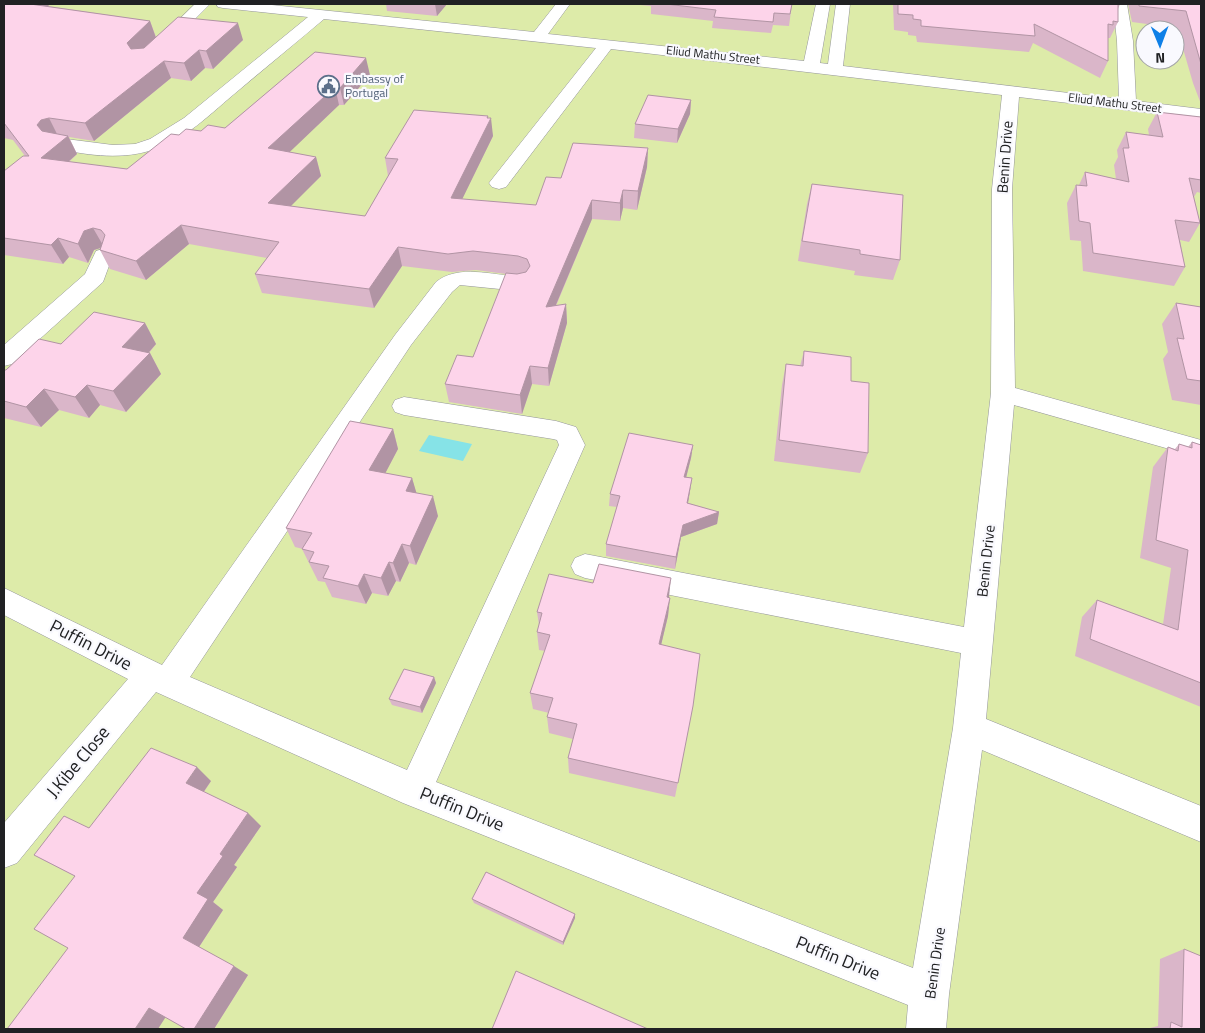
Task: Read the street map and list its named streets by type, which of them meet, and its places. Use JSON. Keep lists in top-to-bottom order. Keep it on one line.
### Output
{"streets":{"street":["Eliud Mathu Street","Benin Drive","Puffin Drive","J.Kibe Close"]},"crossings":[["Eliud Mathu Street","Benin Drive"],["Benin Drive","Puffin Drive"],["Puffin Drive","J.Kibe Close"]],"places":{"public building":["Embassy of Portugal"]},"north":"bottom"}
